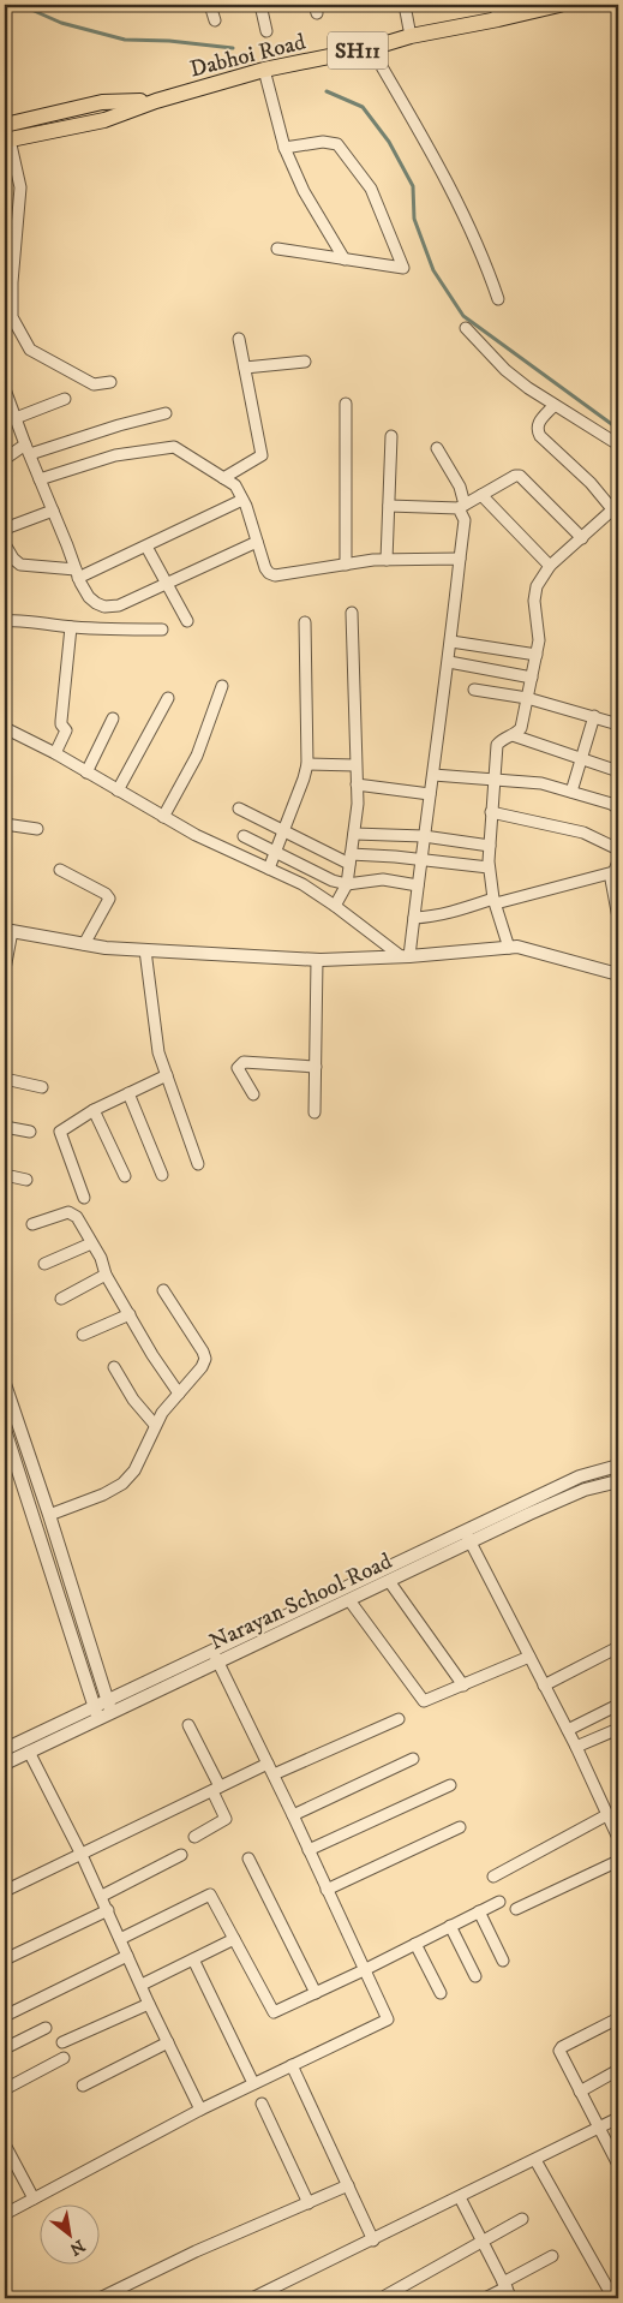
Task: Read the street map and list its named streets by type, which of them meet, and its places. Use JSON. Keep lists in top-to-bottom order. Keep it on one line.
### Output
{"streets":{"main road":["SH11","Dabhoi Road"],"street":["Narayan School Road"]},"north":"bottom right"}
